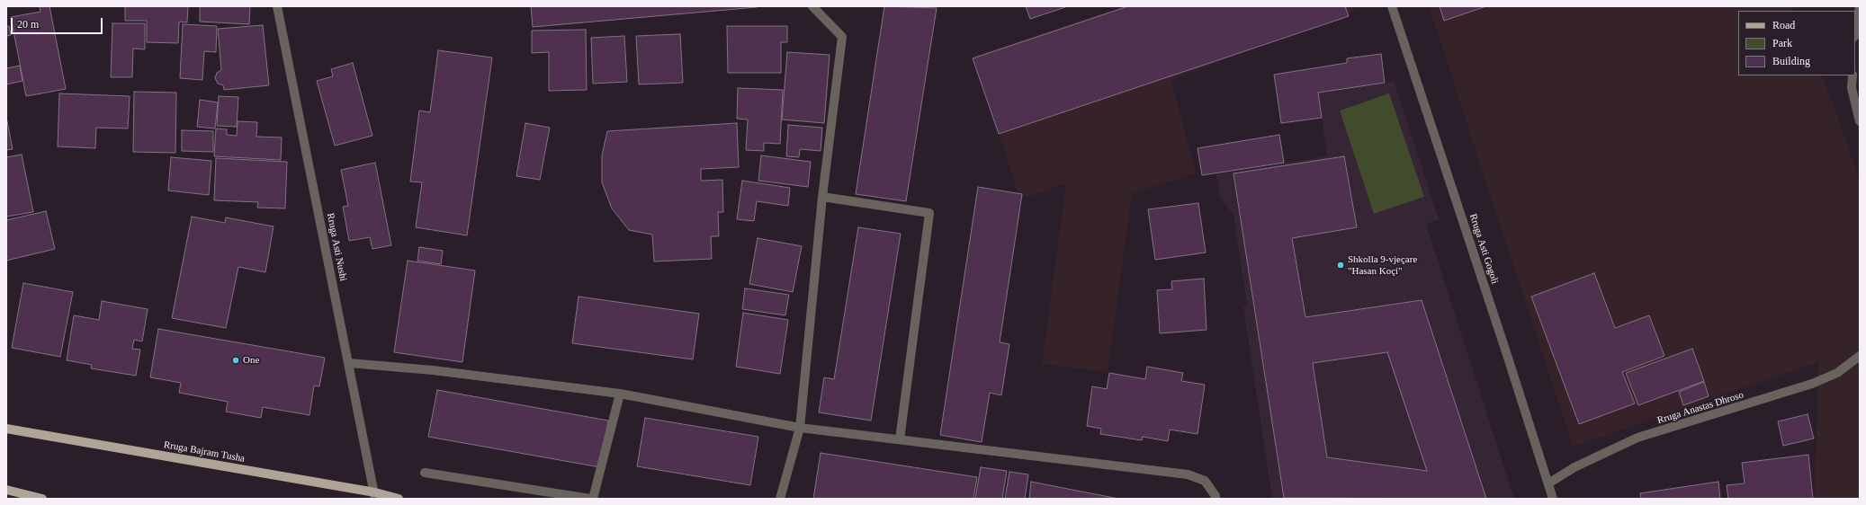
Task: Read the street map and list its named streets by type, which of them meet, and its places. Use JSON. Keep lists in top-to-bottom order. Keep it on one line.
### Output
{"streets":{"main road":["Rruga Bajram Tusha"],"street":["Rruga Asti Nushi","Rruga Asti Gogoli","Rruga Anastas Dhroso"]},"crossings":[["Rruga Asti Nushi","Rruga Bajram Tusha"],["Rruga Asti Gogoli","Rruga Anastas Dhroso"]],"places":["Shkolla 9-vjeçare \"Hasan Koçi\"","One"],"legend":["Road","Park","Building"],"scale_bar":"20 m"}
